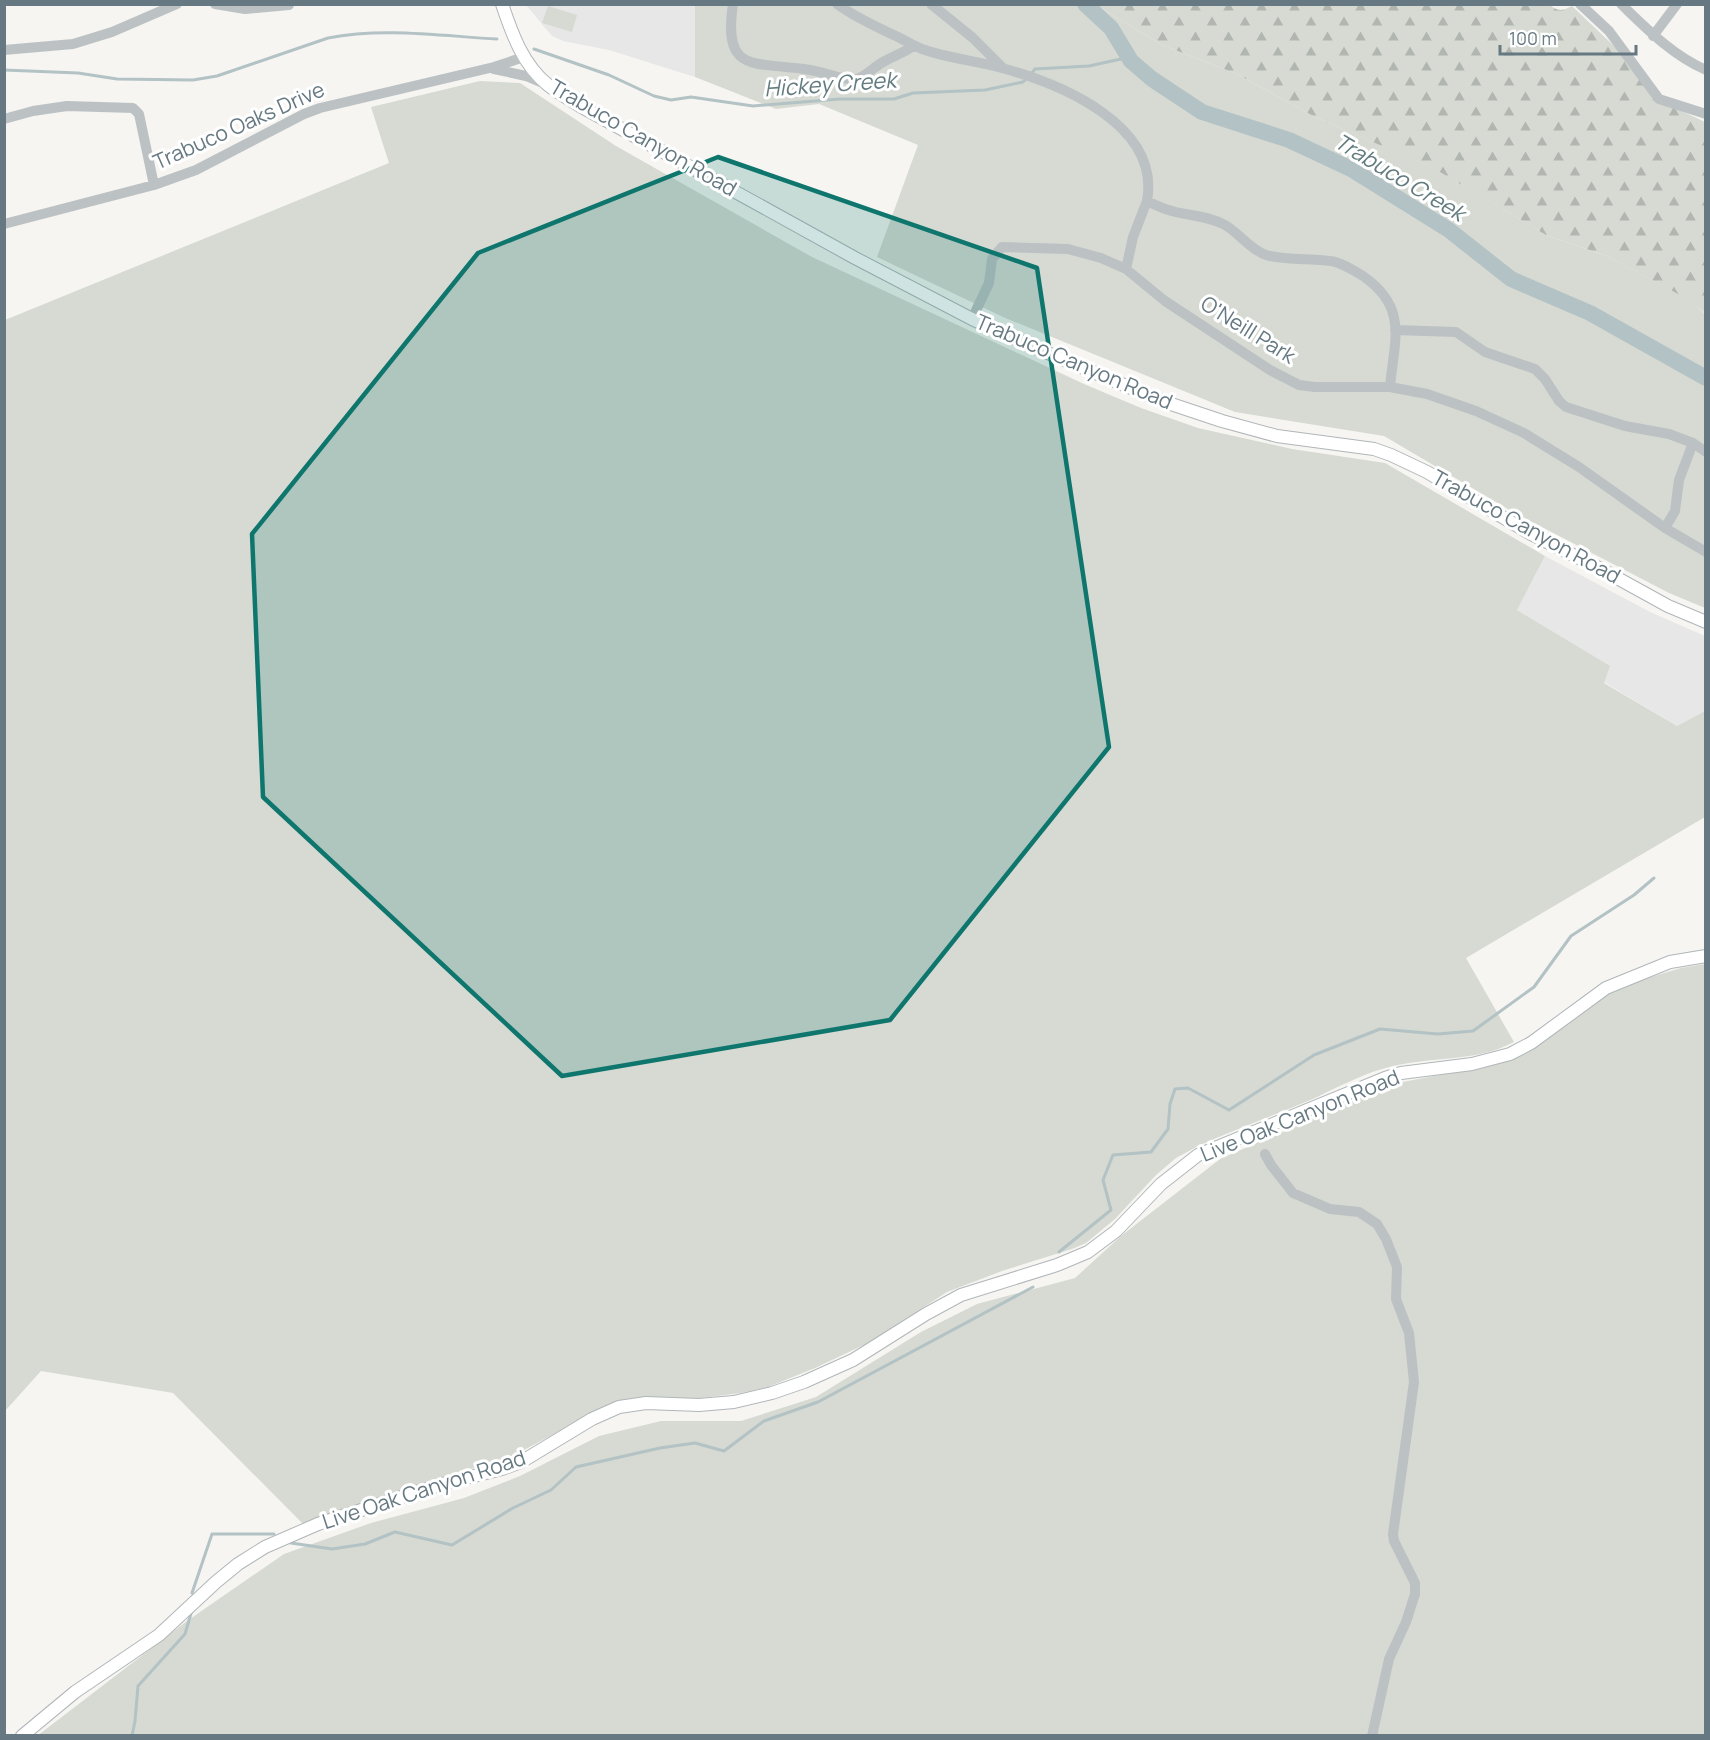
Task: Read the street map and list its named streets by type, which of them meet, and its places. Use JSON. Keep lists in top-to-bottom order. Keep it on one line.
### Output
{"streets":{"main road":["Trabuco Canyon Road","Live Oak Canyon Road"],"street":["Trabuco Oaks Drive","O'Neill Park"]},"crossings":[["Trabuco Oaks Drive","Trabuco Canyon Road"],["Trabuco Canyon Road","O'Neill Park"]],"water":["Hickey Creek","Trabuco Creek"],"scale_bar":"100 m"}
